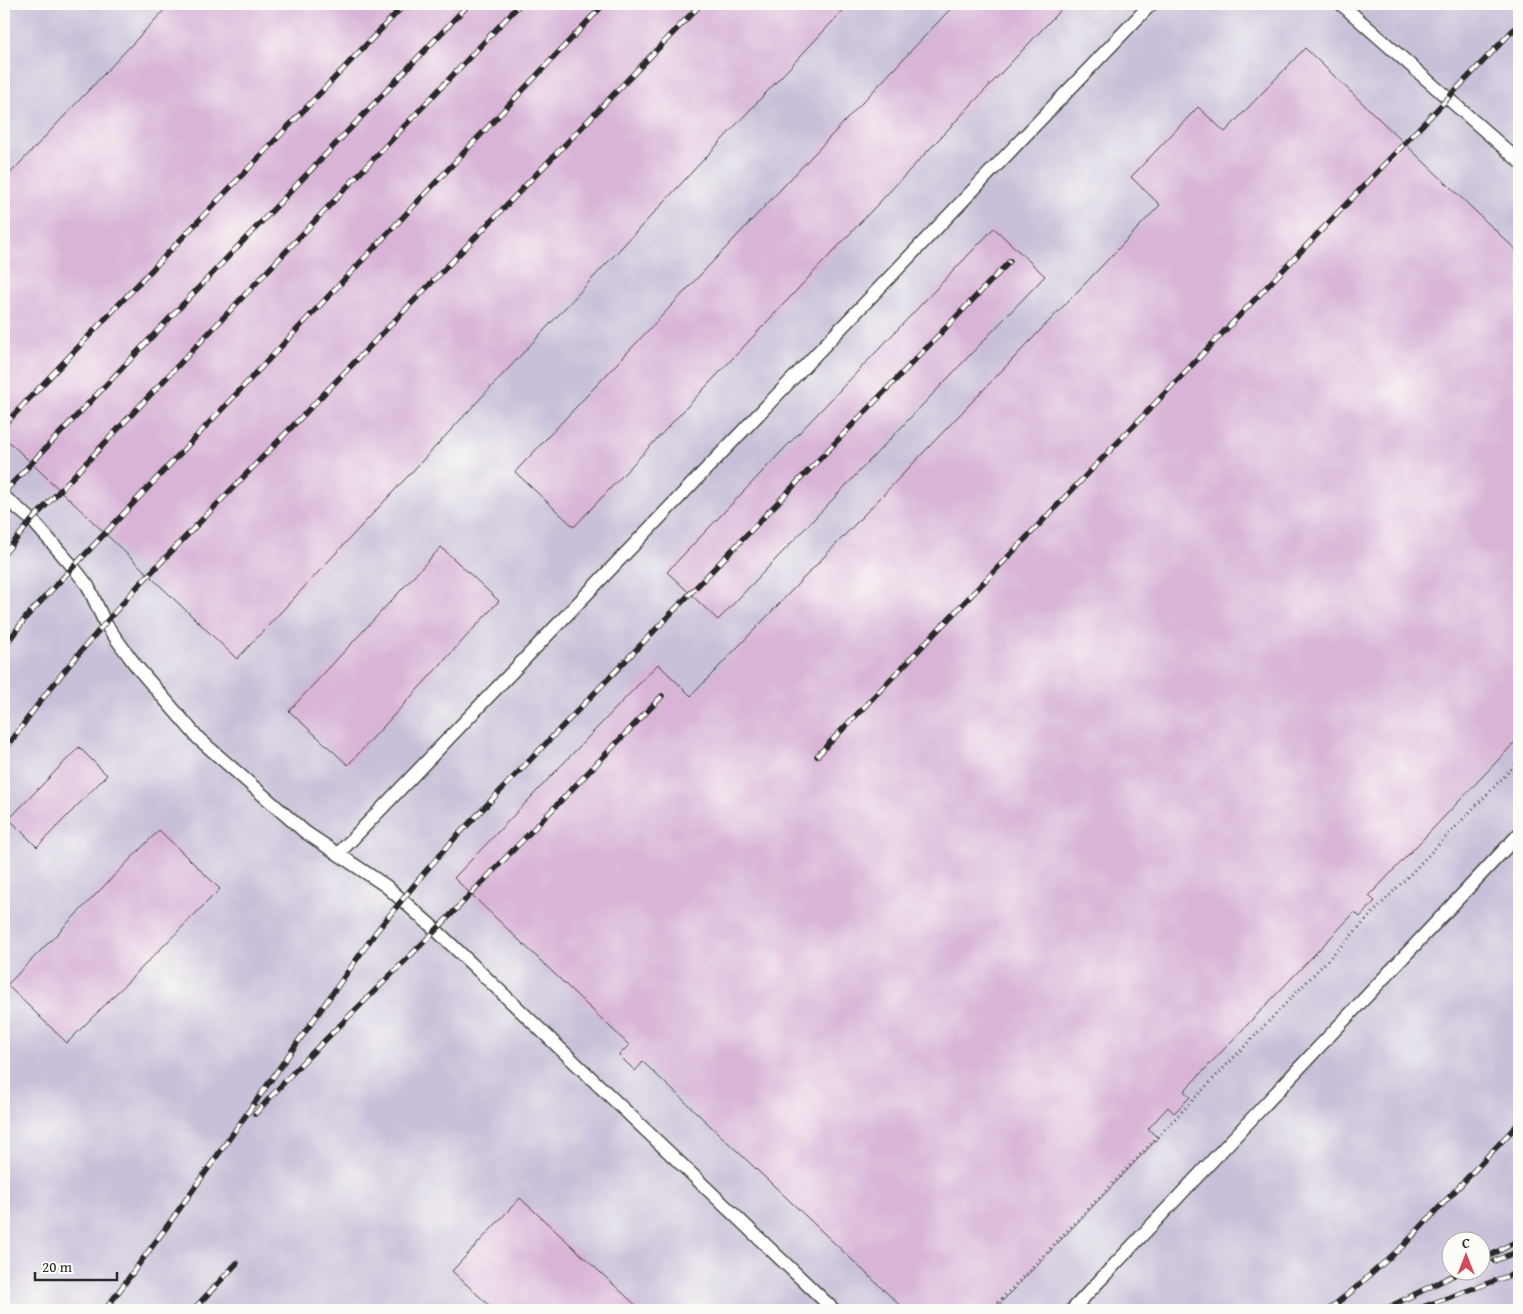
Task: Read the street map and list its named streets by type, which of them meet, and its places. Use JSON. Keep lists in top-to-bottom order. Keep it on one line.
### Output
{"scale_bar":"20 m","north":"top"}
